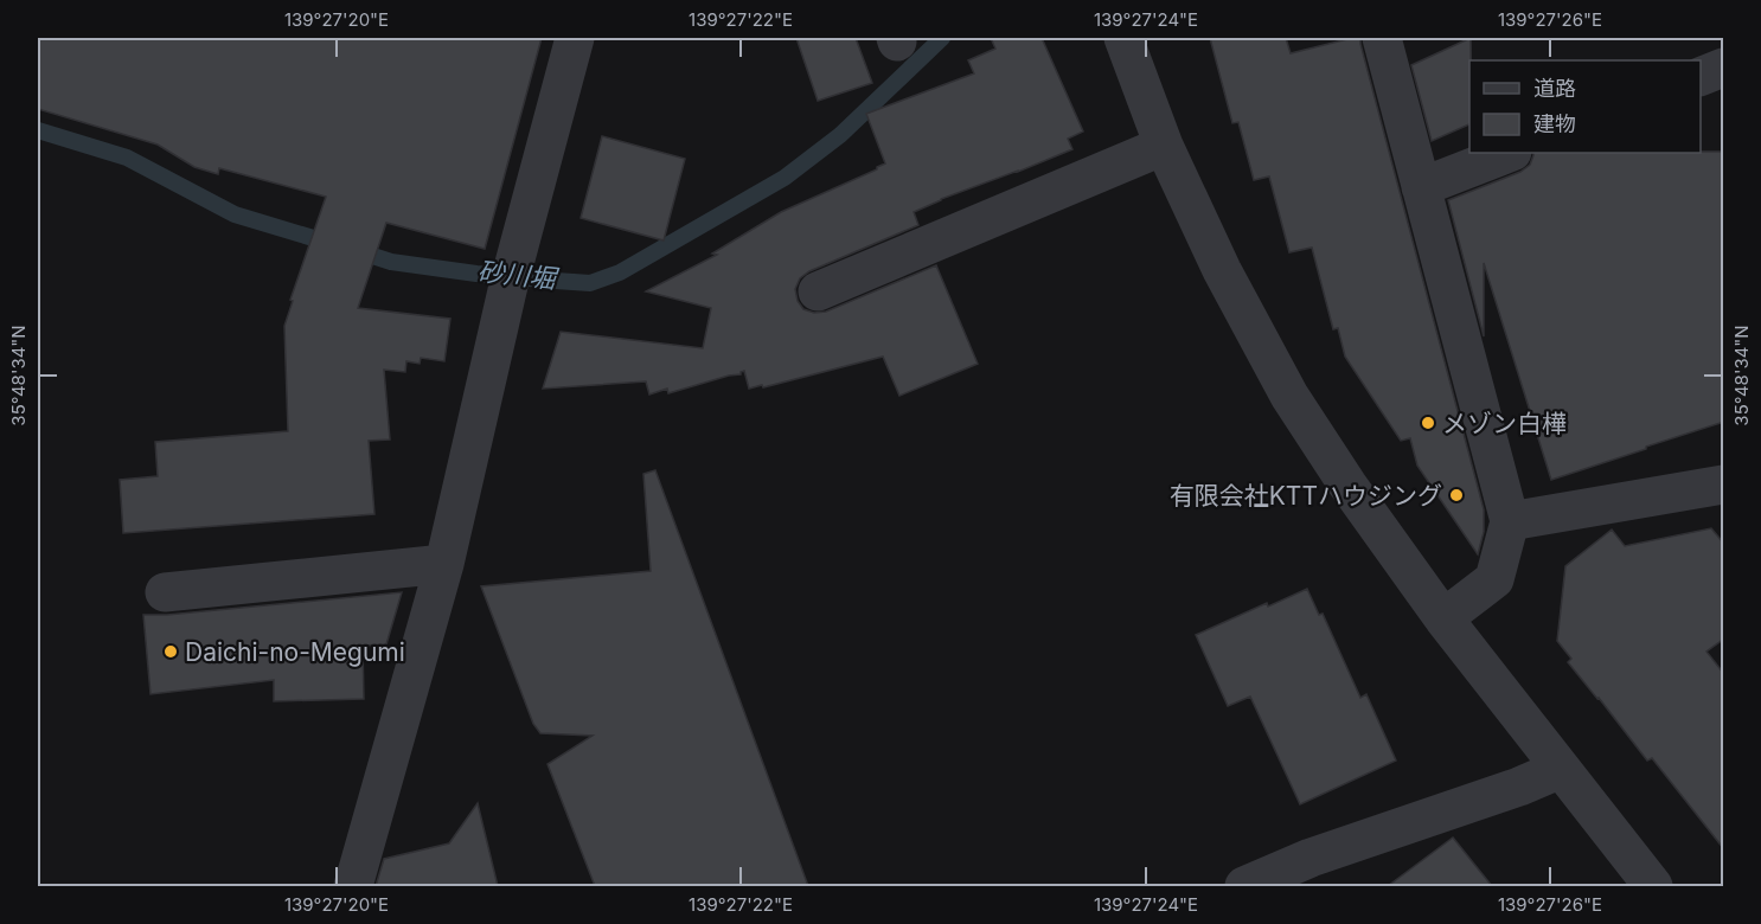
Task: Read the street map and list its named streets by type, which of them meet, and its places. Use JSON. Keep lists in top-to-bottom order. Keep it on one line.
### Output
{"water":["砂川堀"],"places":["メゾン白樺","有限会社KTTハウジング","Daichi-no-Megumi"],"legend":["道路","建物"],"coordinates":["139°27'20\"E","139°27'22\"E","139°27'24\"E","139°27'26\"E","35°48'34\"N"]}
